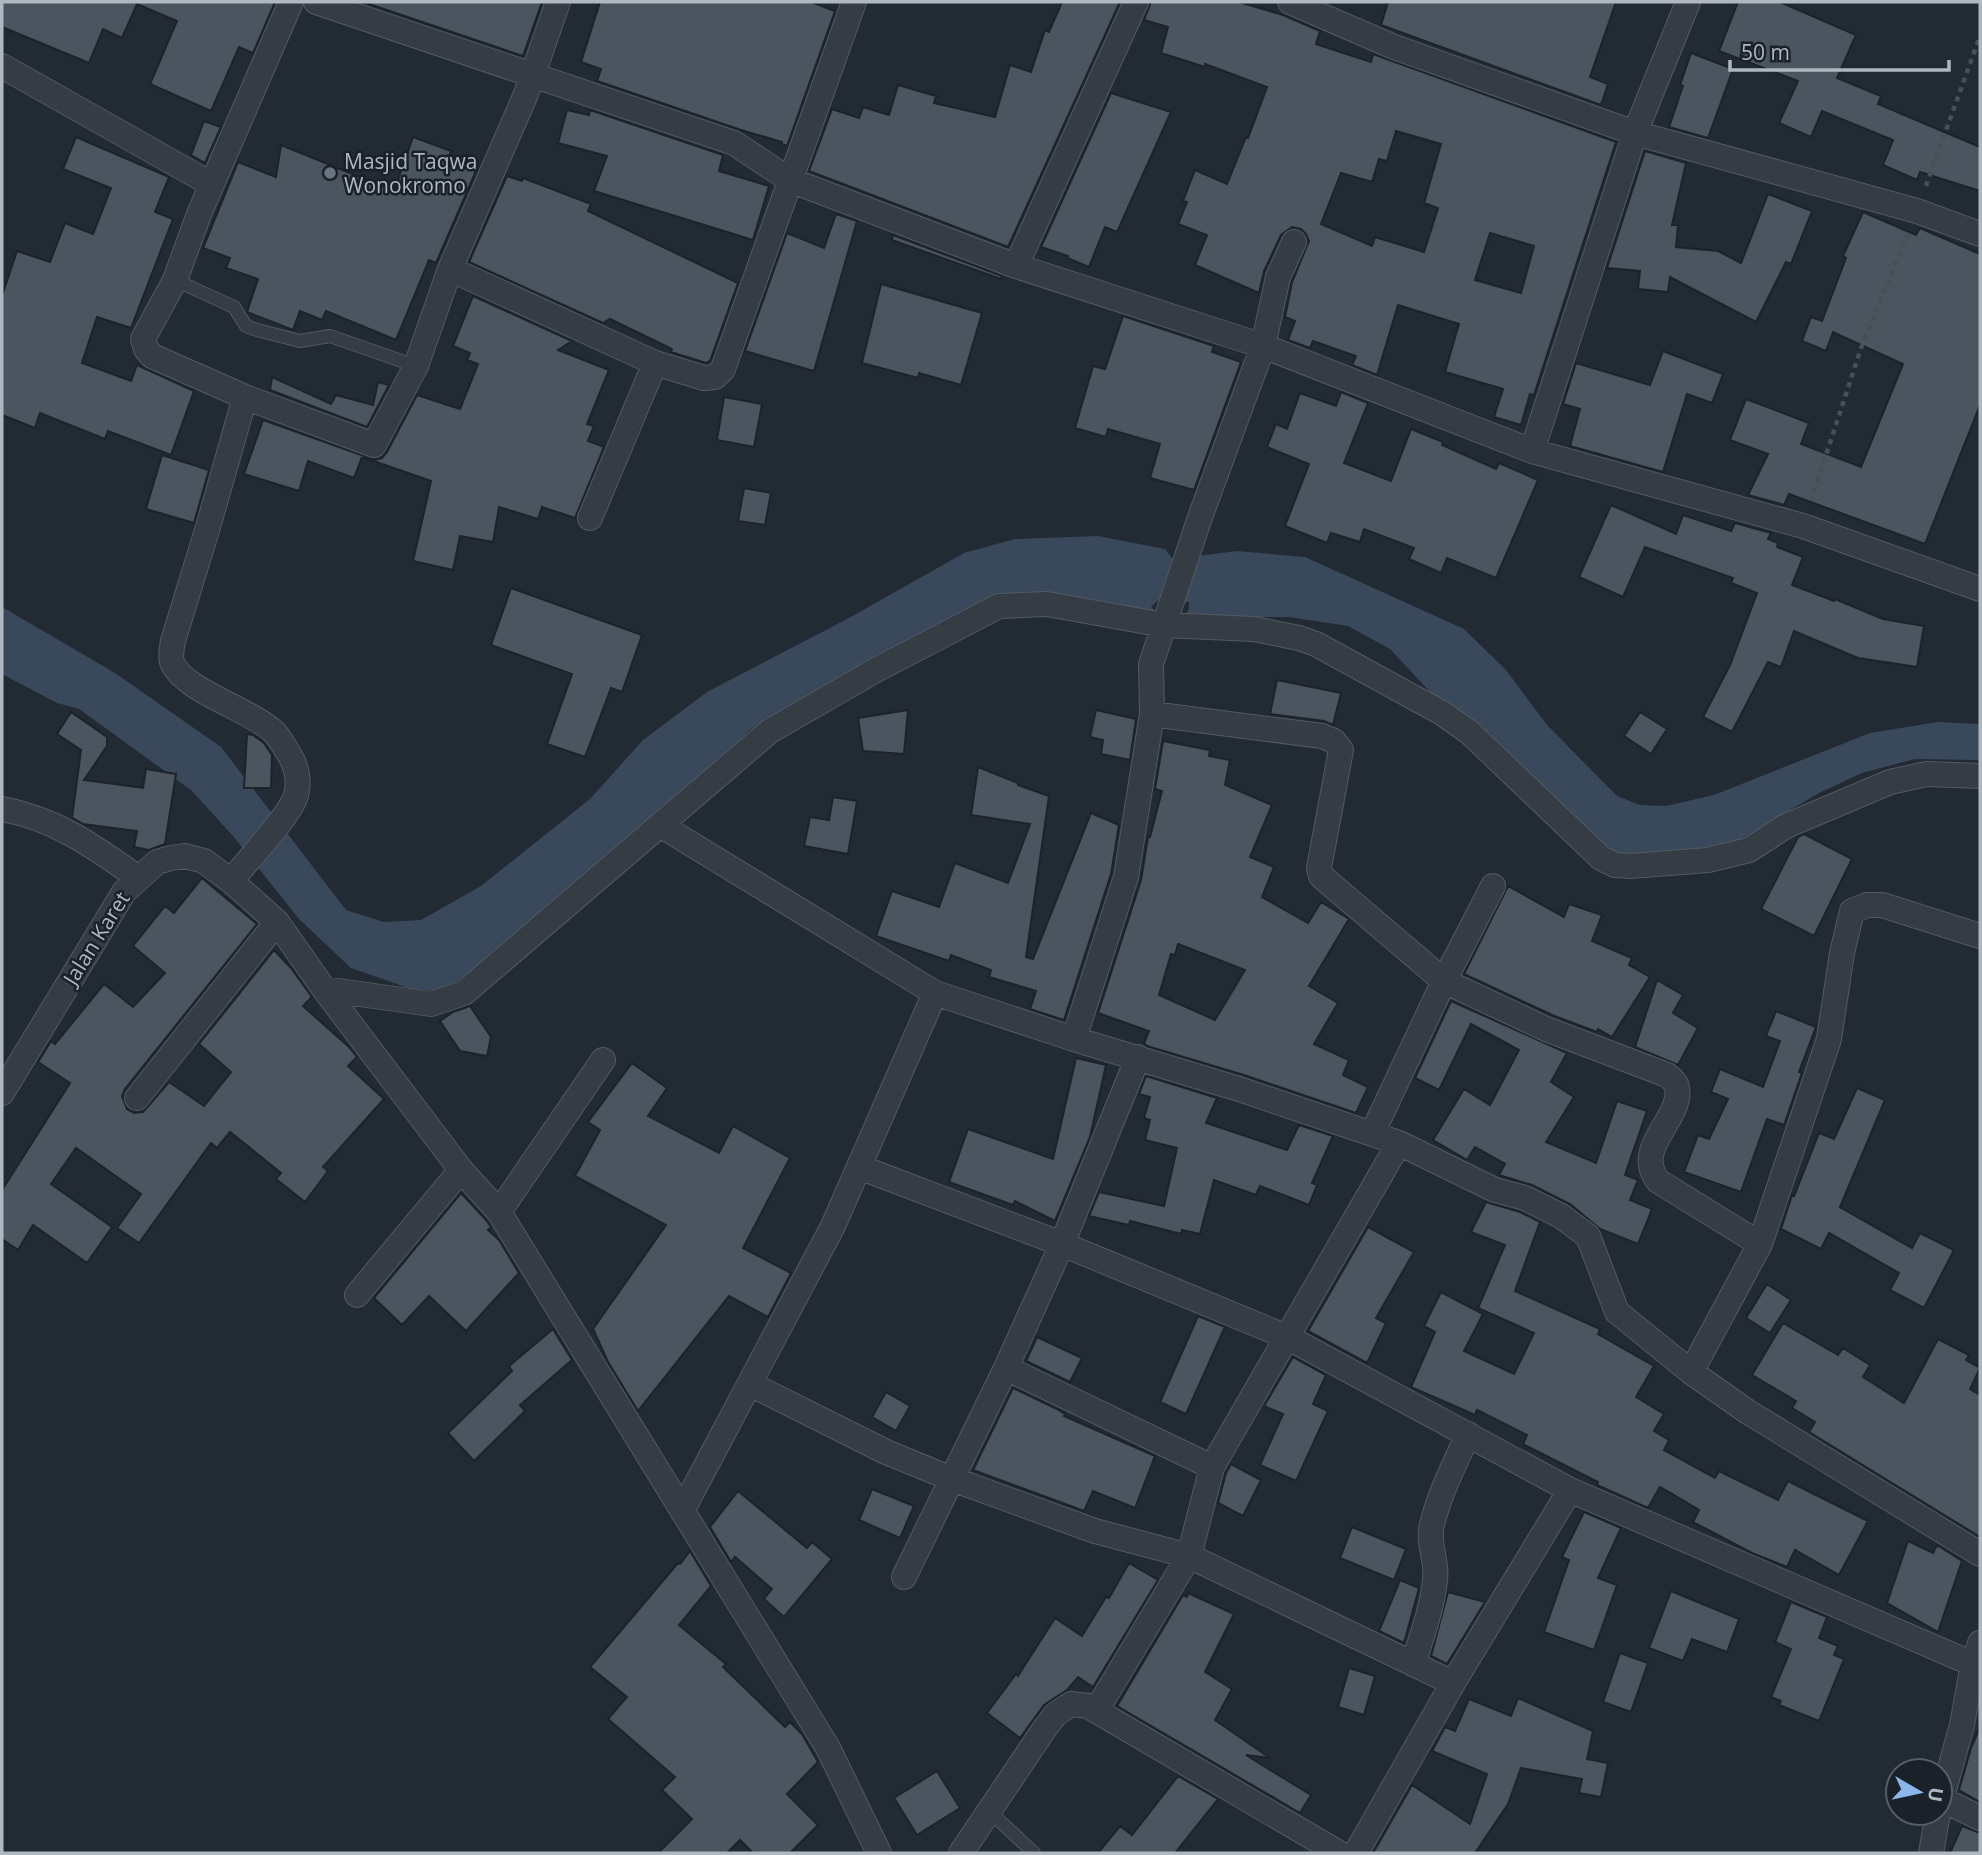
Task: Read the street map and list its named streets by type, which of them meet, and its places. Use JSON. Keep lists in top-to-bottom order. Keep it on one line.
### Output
{"streets":{"street":["Jalan Karet"]},"places":["Masjid Taqwa Wonokromo"],"scale_bar":"50 m","north":"right"}
